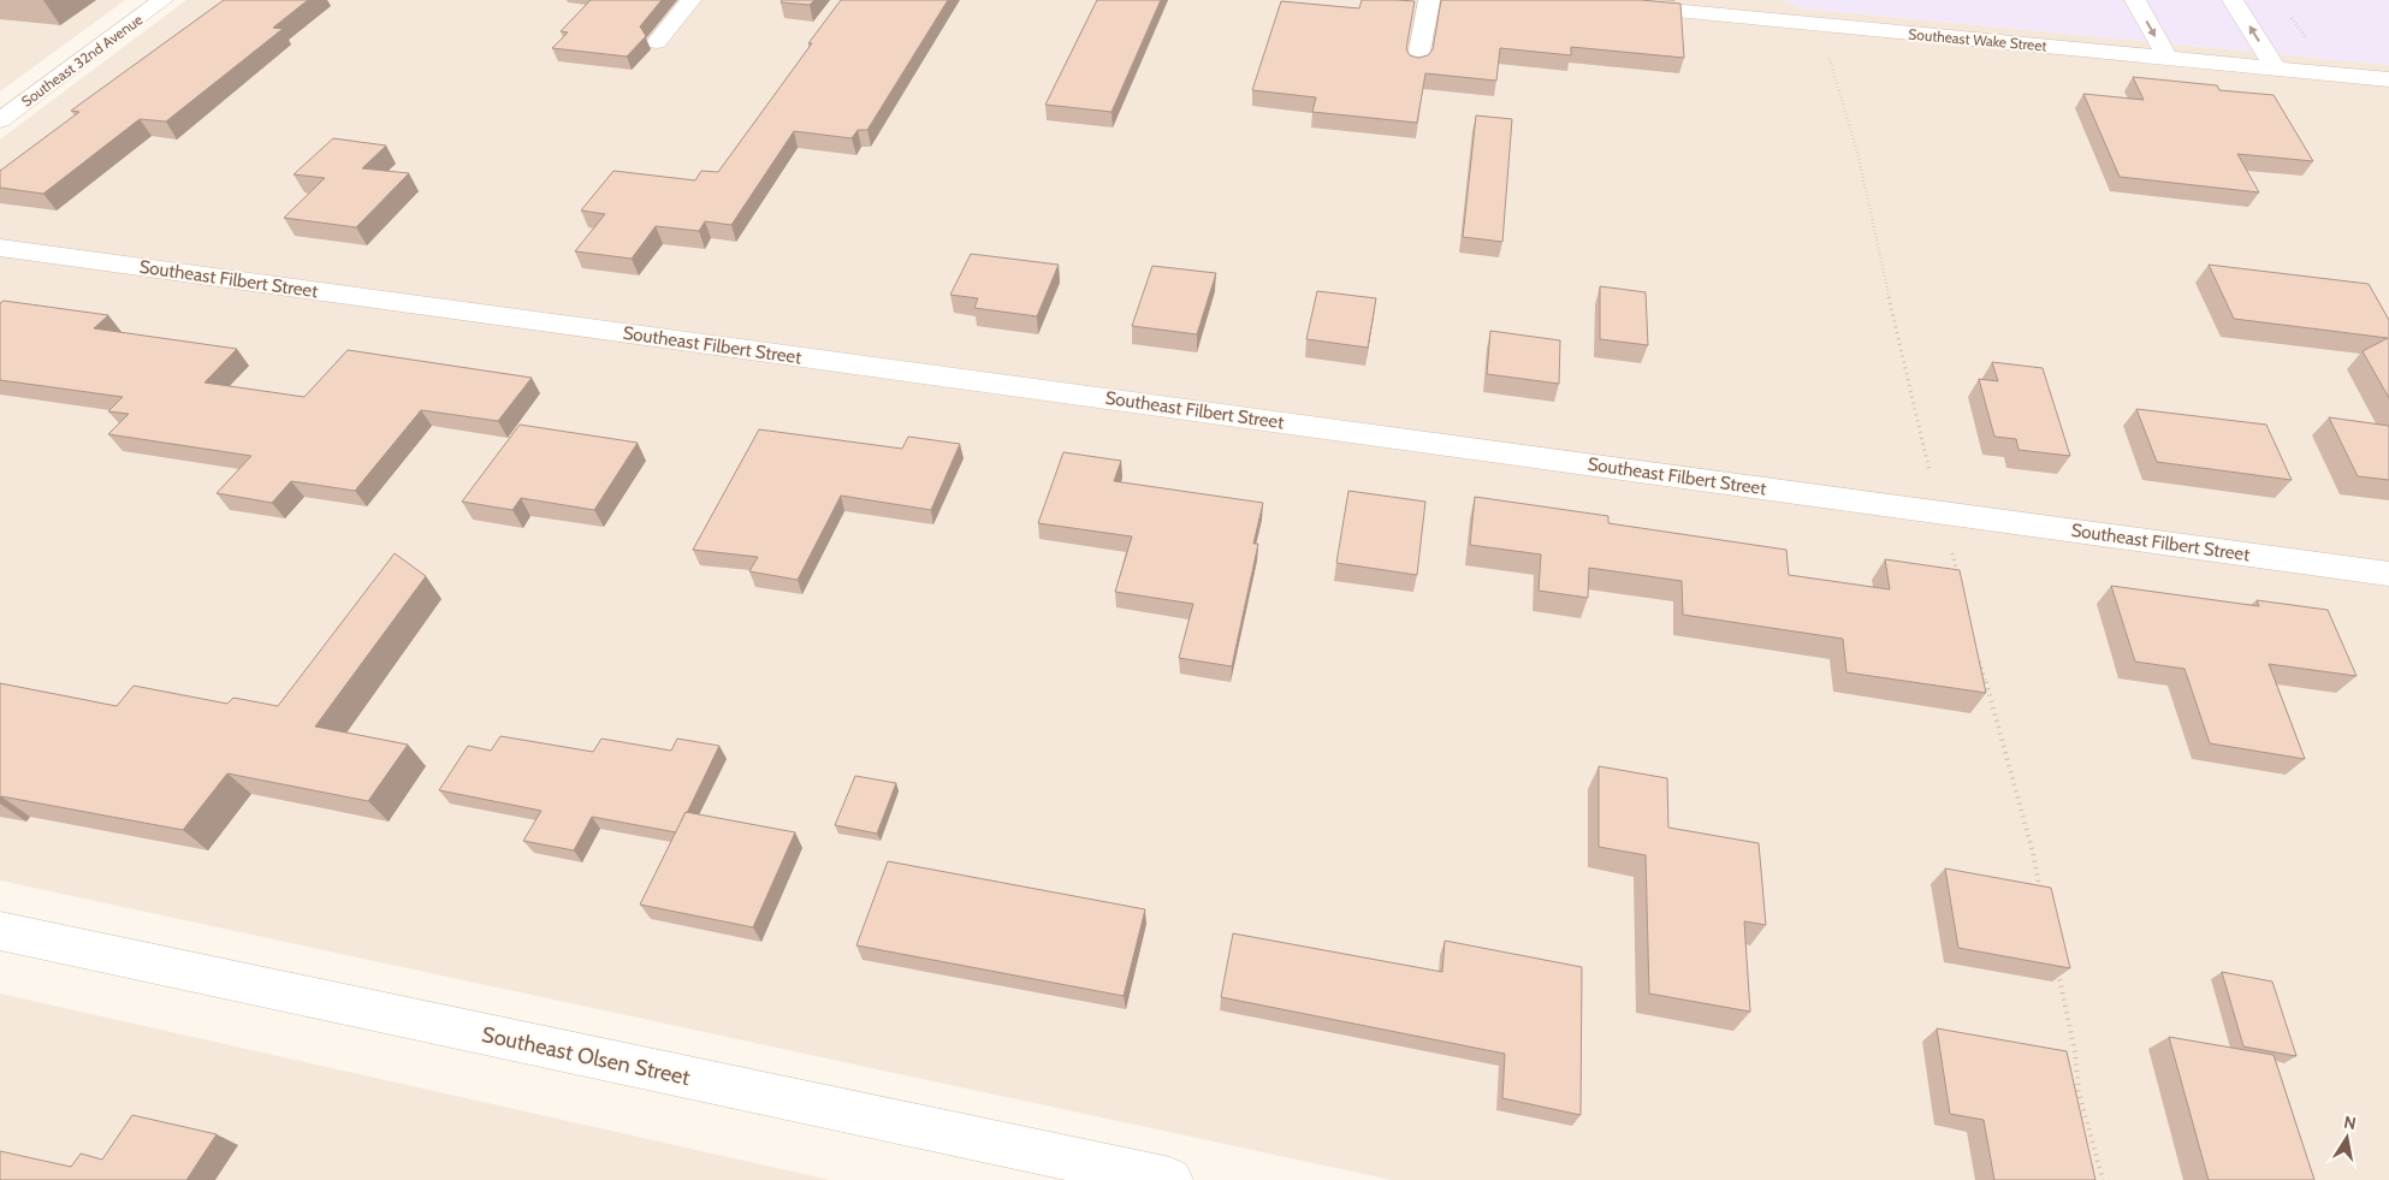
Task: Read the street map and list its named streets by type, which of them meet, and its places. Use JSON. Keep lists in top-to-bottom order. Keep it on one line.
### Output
{"streets":{"street":["Southeast Wake Street","Southeast 32nd Avenue","Southeast Filbert Street","Southeast Olsen Street"]},"north":"top"}
